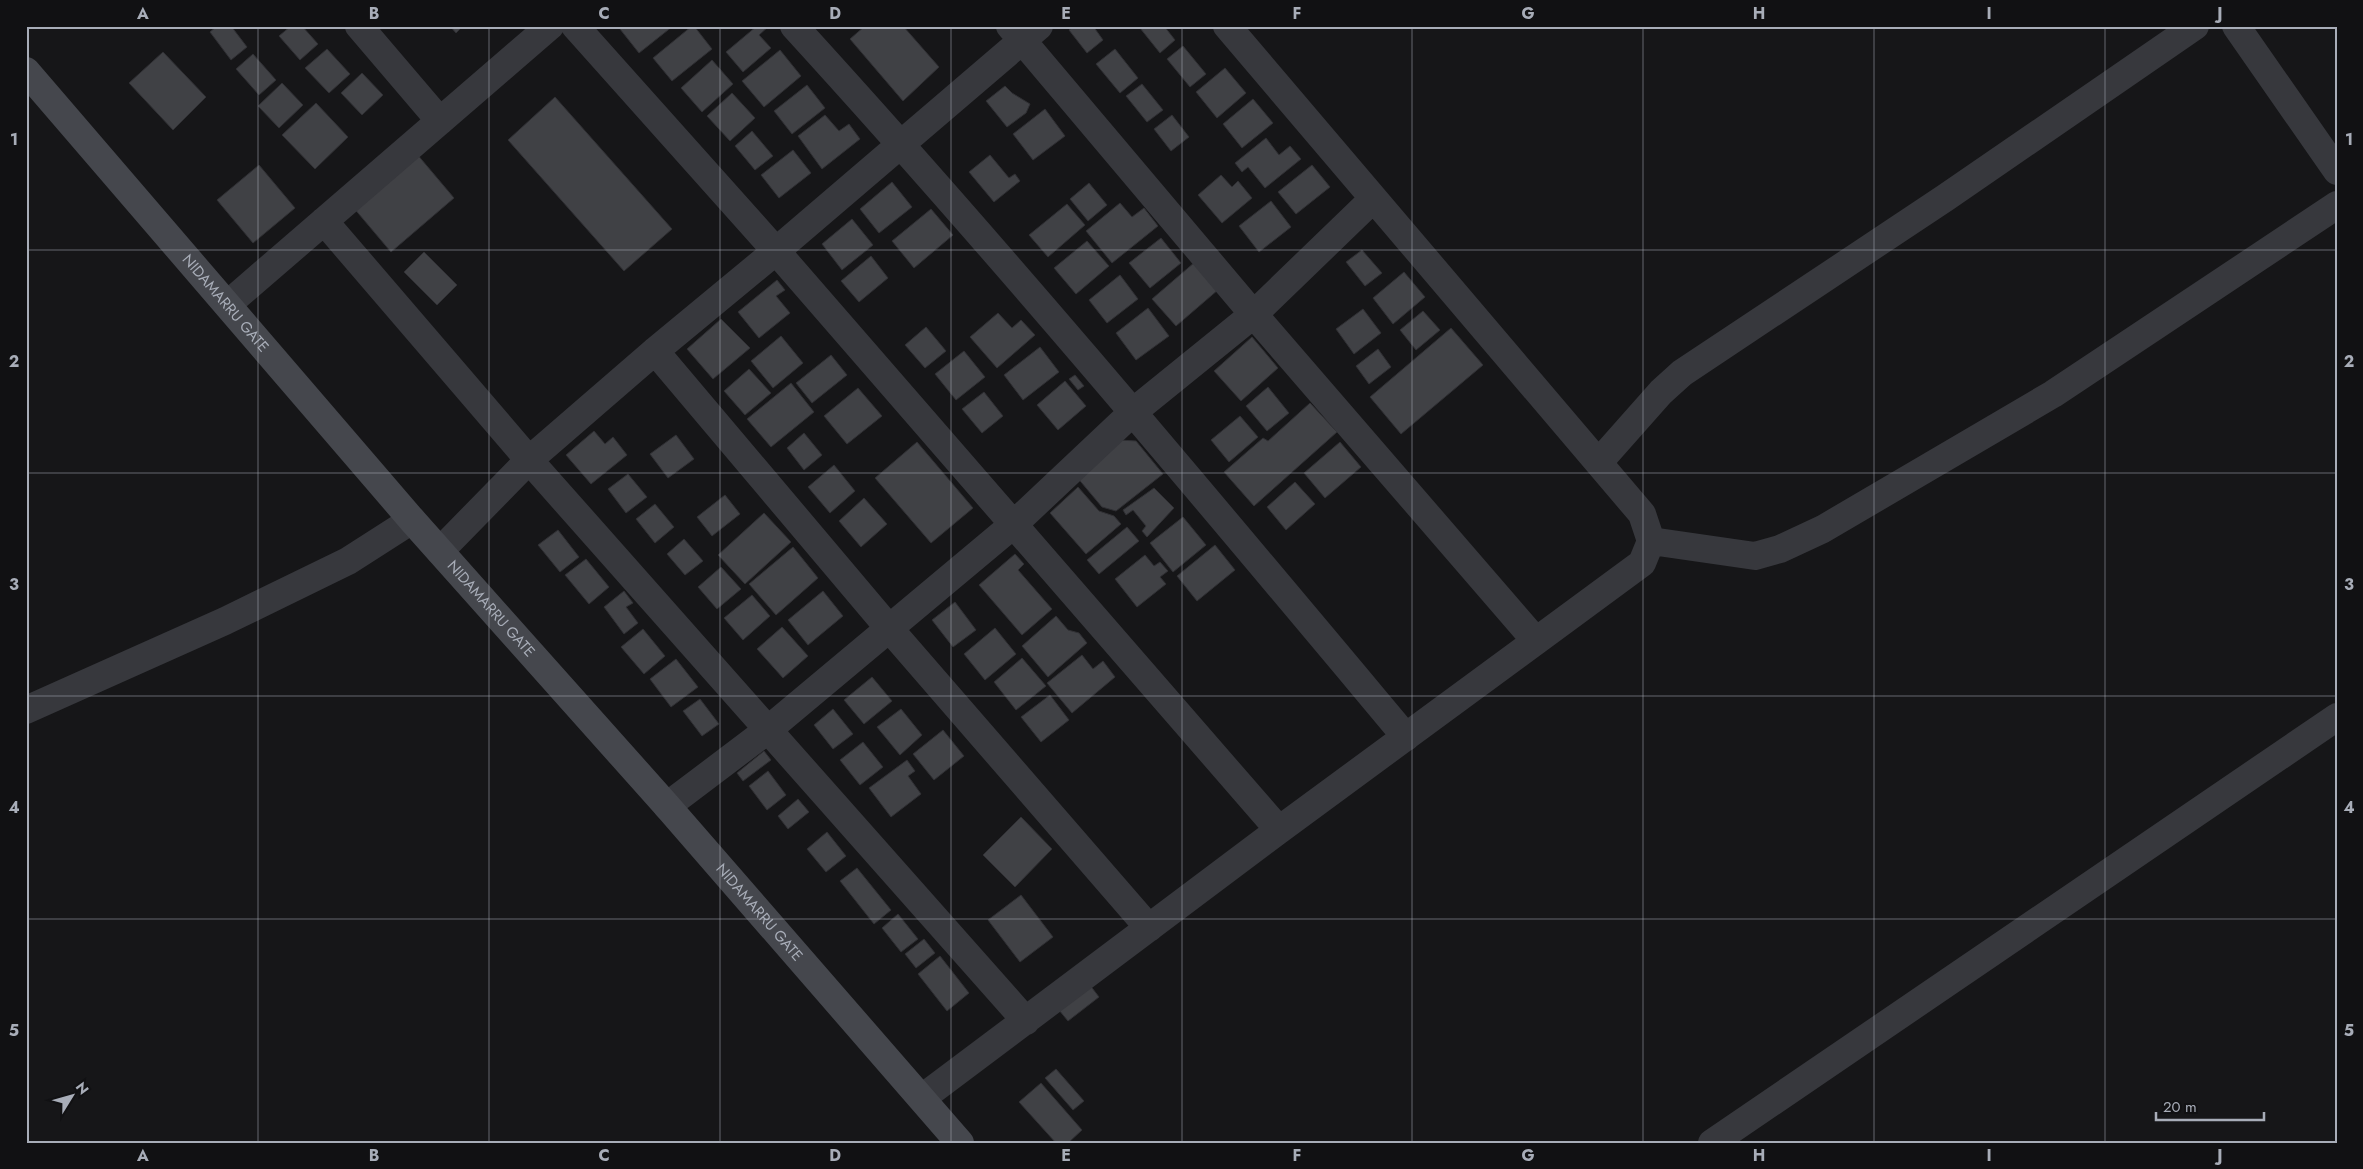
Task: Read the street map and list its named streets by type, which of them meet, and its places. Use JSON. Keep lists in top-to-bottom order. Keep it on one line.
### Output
{"streets":{"main road":["NIDAMARRU GATE"]},"scale_bar":"20 m","north":"top right","grid":{"columns":["A","B","C","D","E","F","G","H","I","J"],"rows":["1","2","3","4","5"]}}
